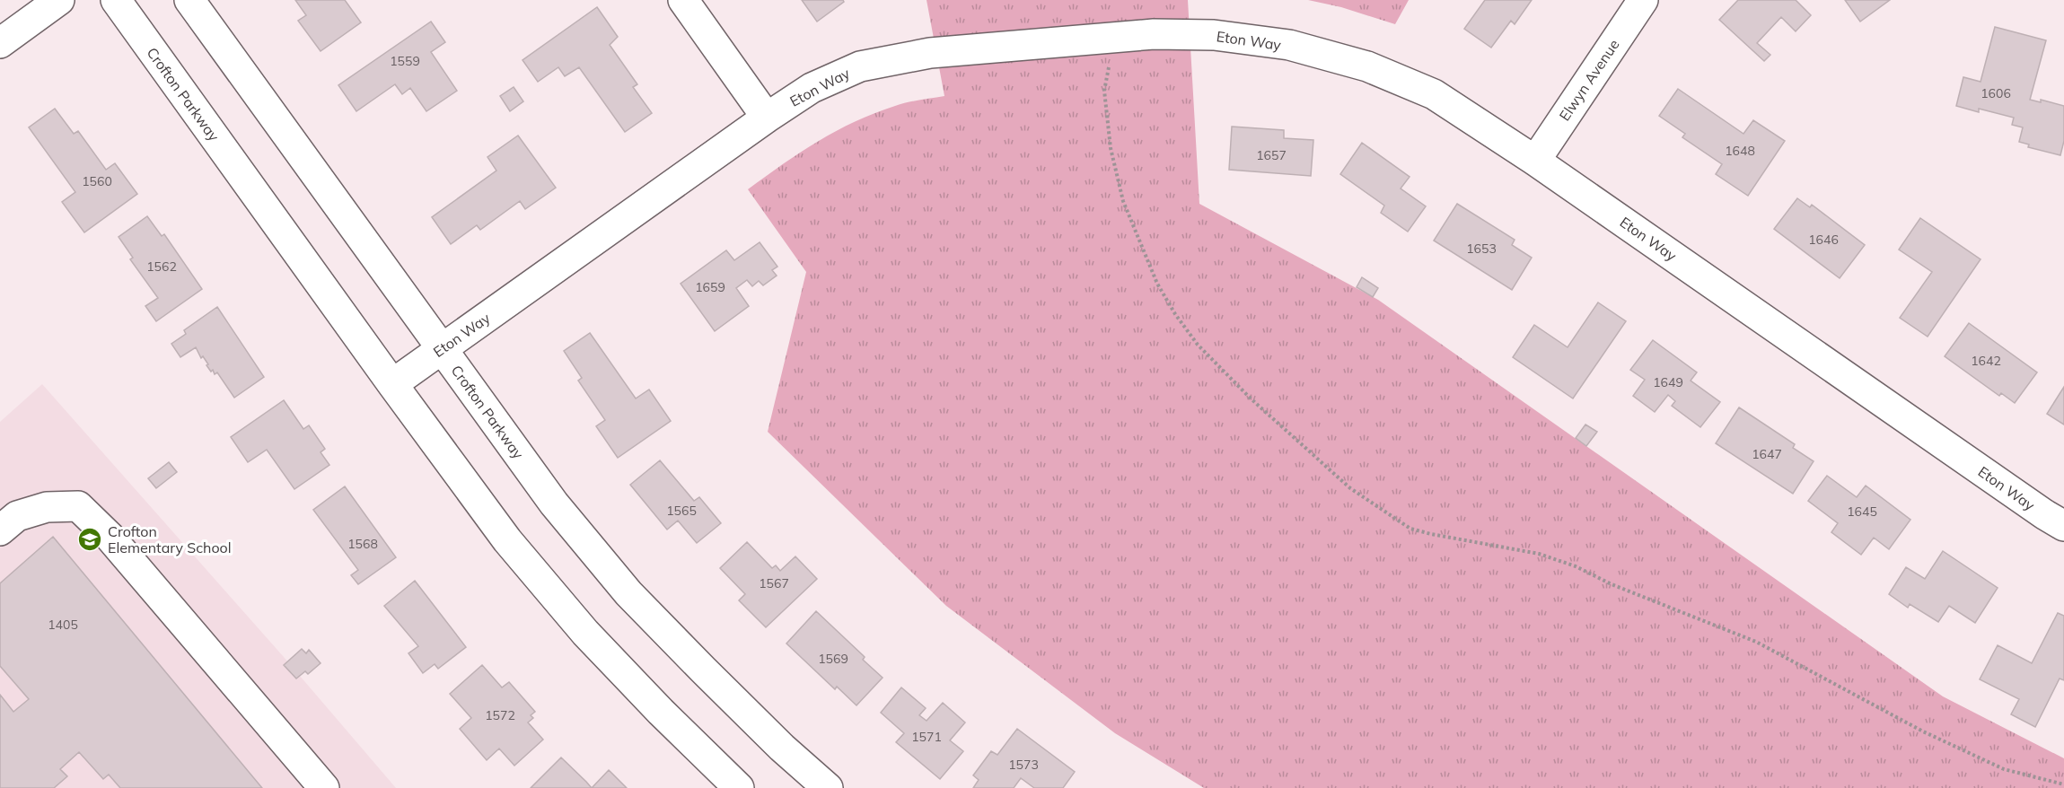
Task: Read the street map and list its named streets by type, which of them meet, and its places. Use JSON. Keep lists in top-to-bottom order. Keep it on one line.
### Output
{"streets":{"street":["Eton Way","Elwyn Avenue","Crofton Parkway"]},"crossings":[["Eton Way","Elwyn Avenue"],["Eton Way","Crofton Parkway"]],"places":{"school or university":["Crofton Elementary School"]},"house_numbers":["1559","1606","1648","1657","1560","1646","1653","1562","1659","1642","1649","1647","1565","1645","1568","1567","1405","1569","1572","1571","1573"]}
